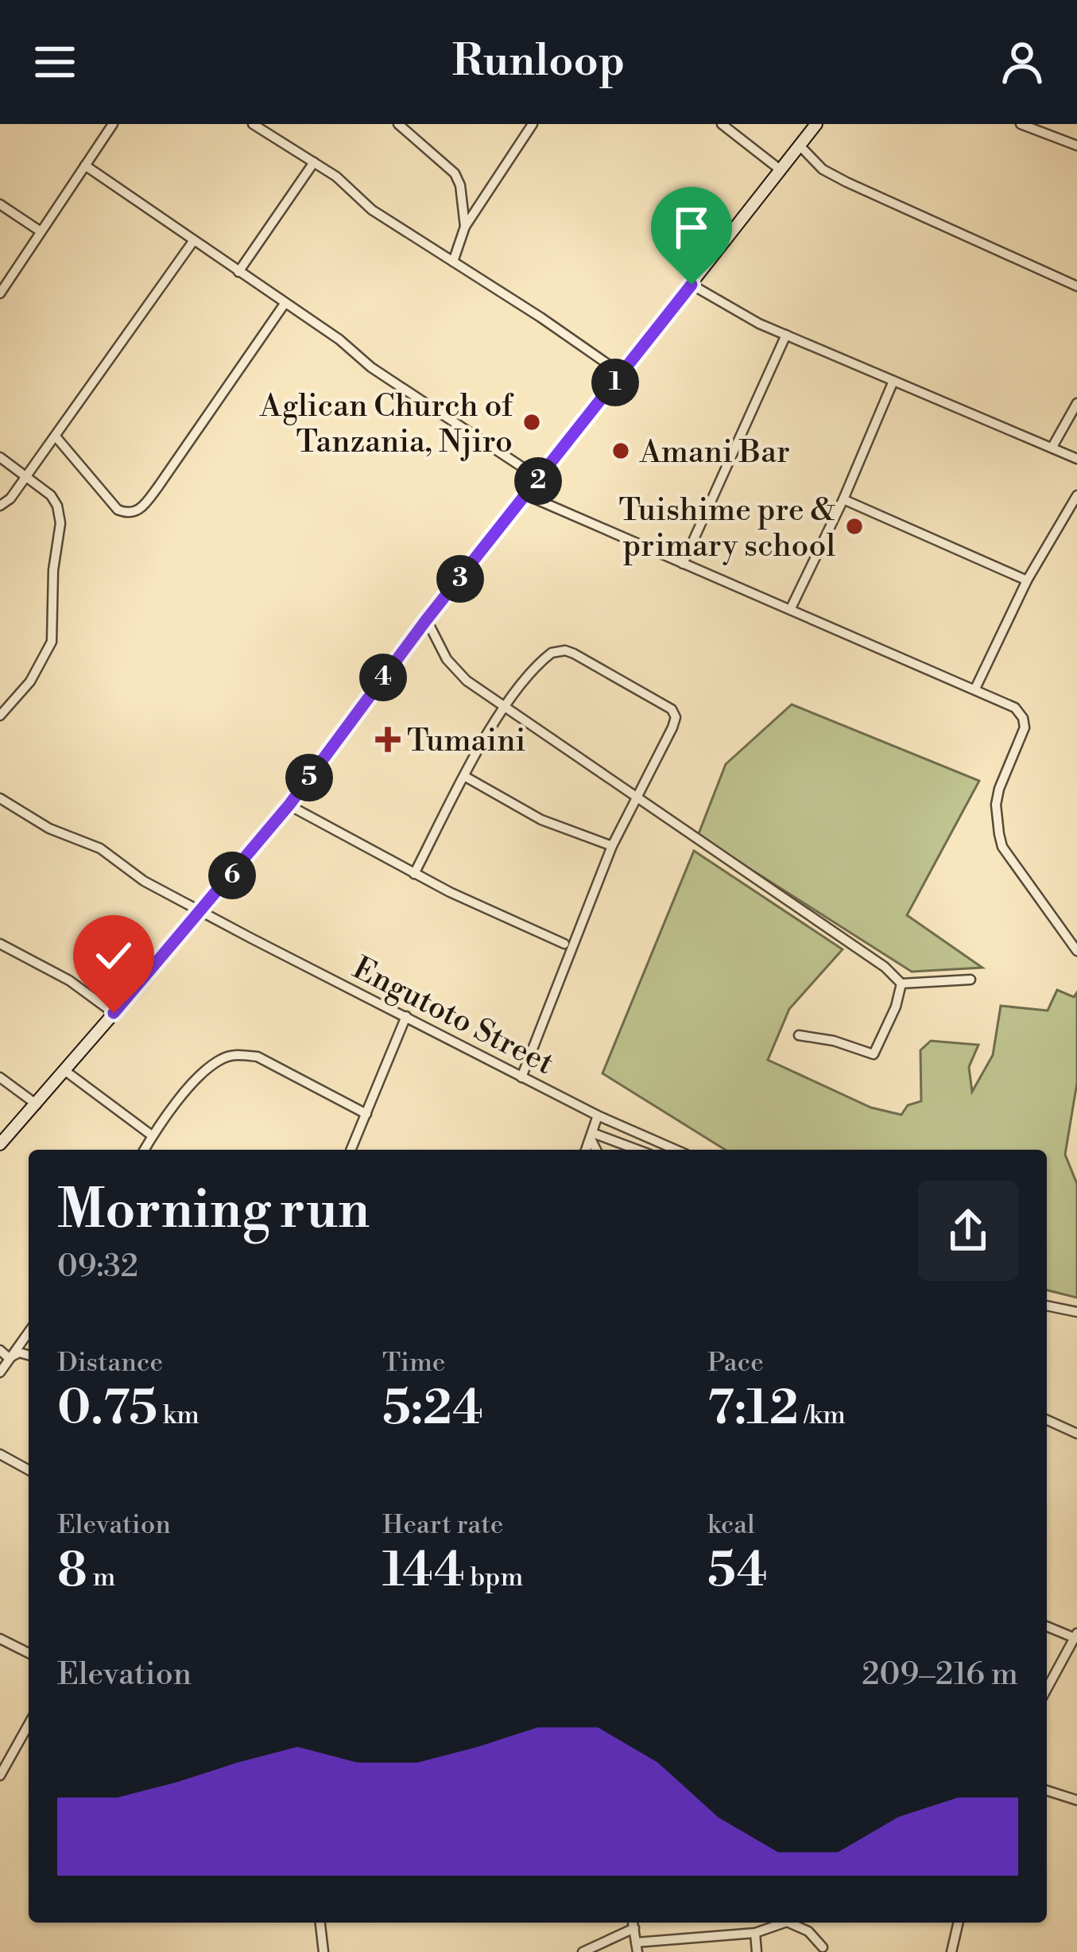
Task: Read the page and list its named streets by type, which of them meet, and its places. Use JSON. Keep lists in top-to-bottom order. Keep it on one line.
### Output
{"streets":{"street":["Engutoto Street"]},"places":{"other":["Aglican Church of Tanzania, Njiro","Amani Bar","Tuishime pre & primary school"],"health":["Tumaini"]},"page":{"header":"Runloop","pins":["1","2","3","4","5","6"],"heading":["Morning run","09:32"],"stats":[["Distance","0.75 km"],["Time","5:24"],["Pace","7:12 /km"],["Elevation","8 m"],["Heart rate","144 bpm"],["kcal","54"]],"chart":["Elevation","209–216 m"]}}
